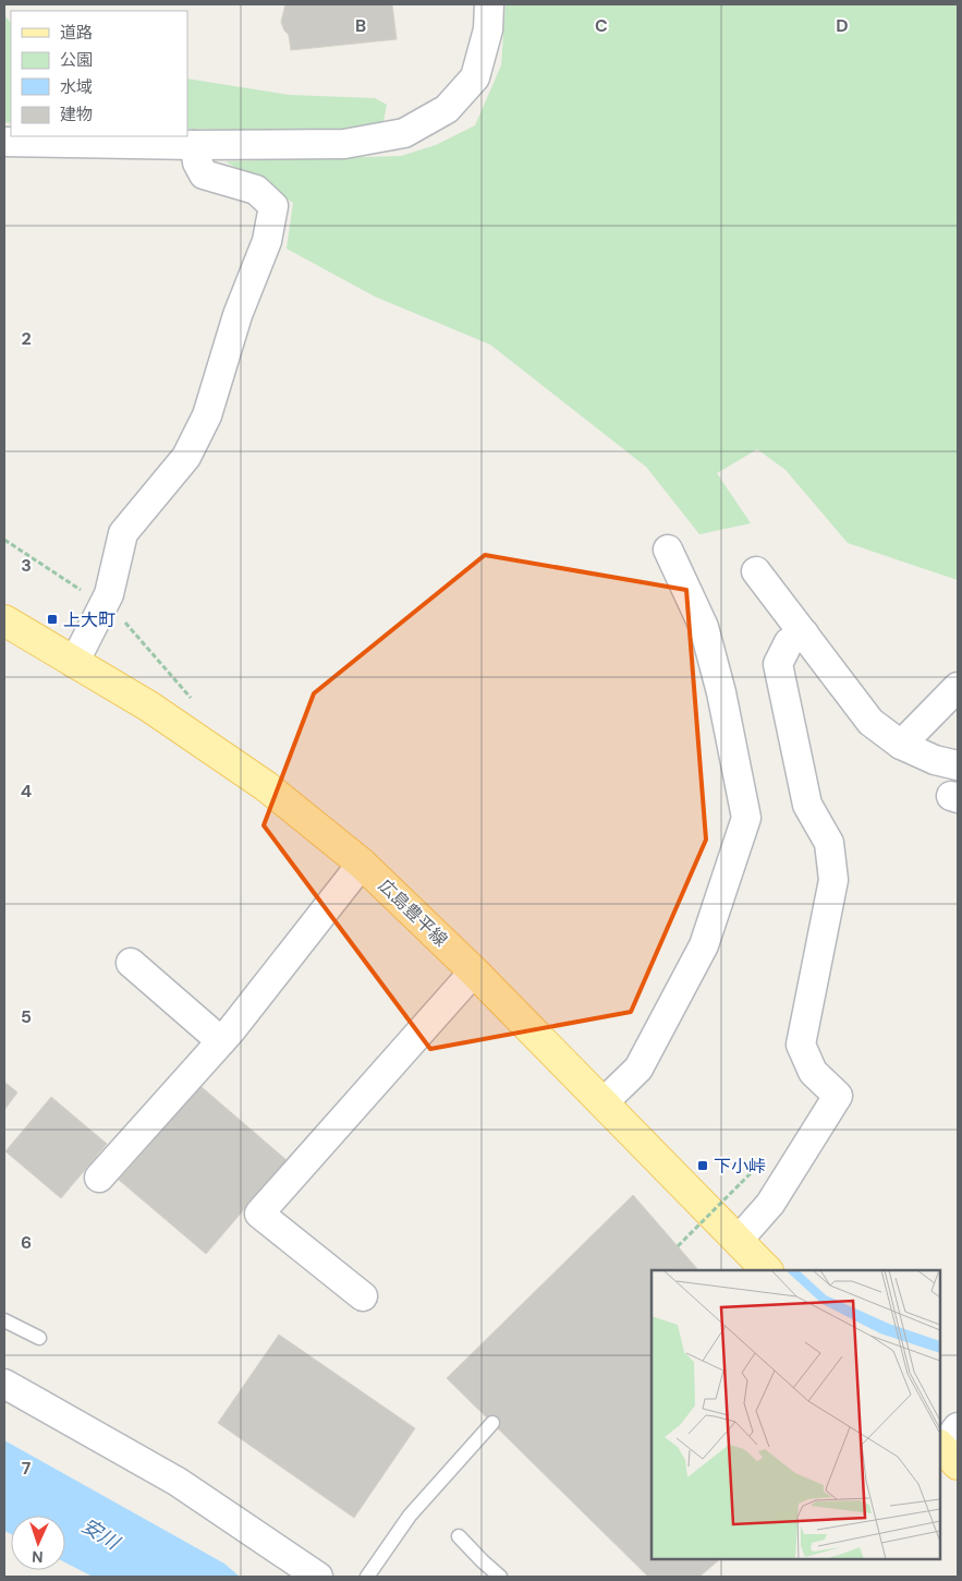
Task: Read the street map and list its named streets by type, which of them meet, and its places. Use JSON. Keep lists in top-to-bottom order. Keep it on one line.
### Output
{"streets":{"main road":["広島豊平線"]},"water":["安川"],"places":{"transit":["上大町","下小峠"]},"legend":["道路","公園","水域","建物"],"north":"bottom","grid":{"columns":["B","C","D"],"rows":["2","3","4","5","6","7"]}}
